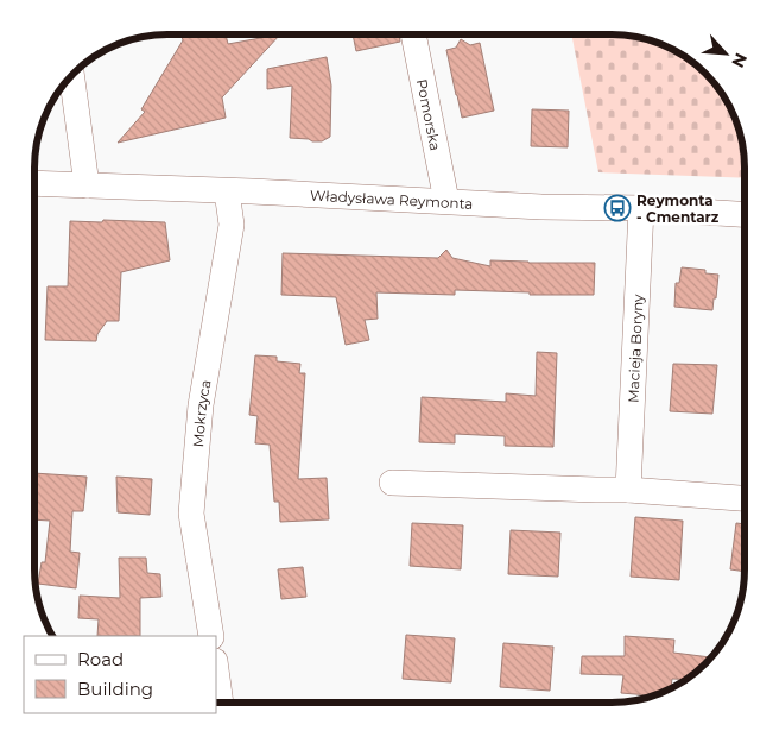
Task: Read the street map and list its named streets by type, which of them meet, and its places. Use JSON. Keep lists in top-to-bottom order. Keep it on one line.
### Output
{"streets":{"street":["Pomorska","Władysława Reymonta","Macieja Boryny","Mokrzyca"]},"crossings":[["Pomorska","Władysława Reymonta"],["Władysława Reymonta","Macieja Boryny"],["Władysława Reymonta","Mokrzyca"]],"places":{"bus stop":["Reymonta - Cmentarz"]},"legend":["Road","Building"],"north":"bottom right"}
